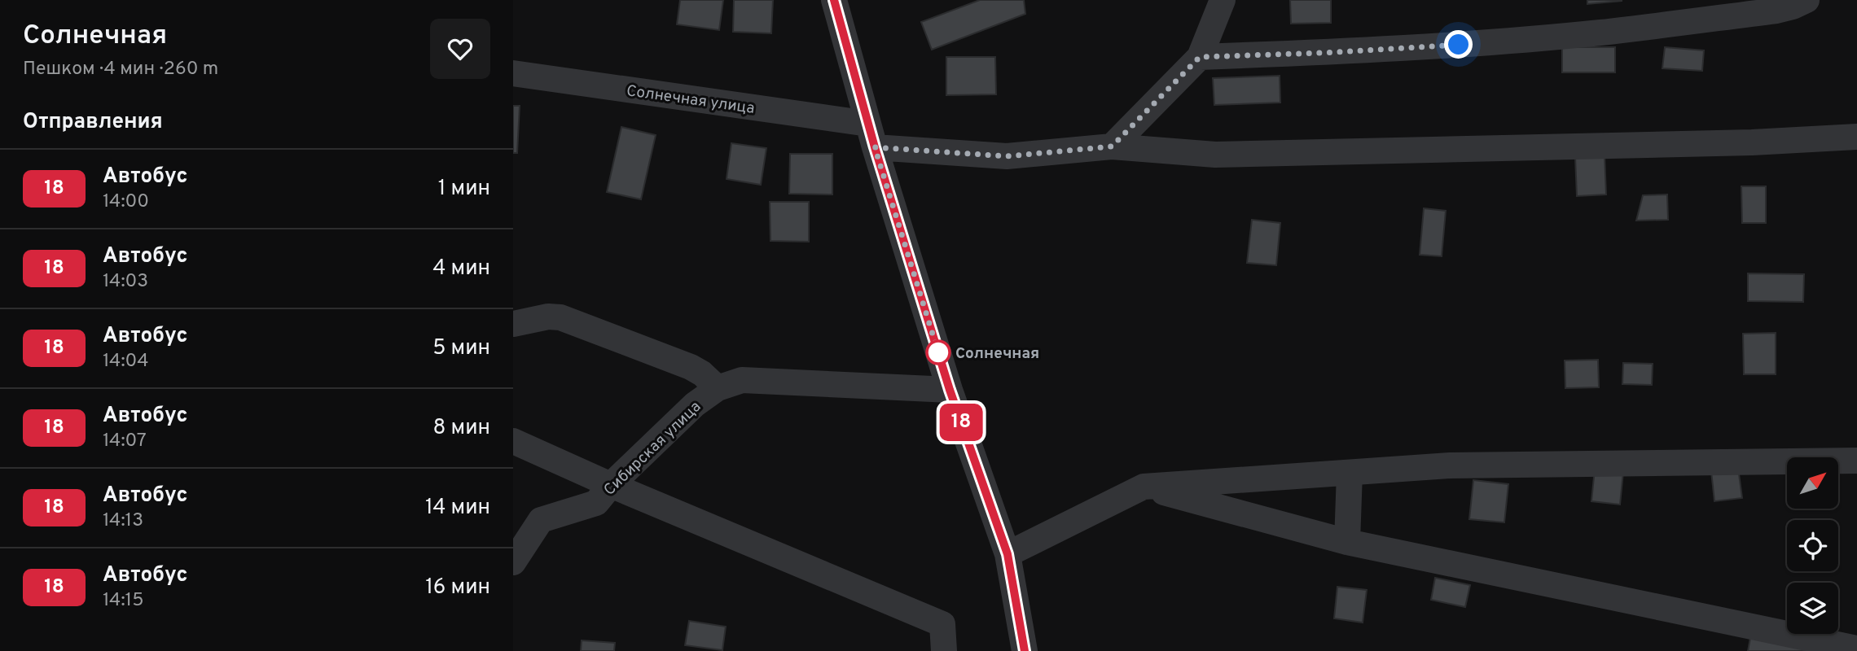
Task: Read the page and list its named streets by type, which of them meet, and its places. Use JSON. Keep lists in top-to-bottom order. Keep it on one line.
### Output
{"streets":{"street":["Солнечная улица","Сибирская улица"]},"places":["Солнечная"],"lines":["bus line 18"],"north":"top right","page":{"heading":[["Солнечная","Пешком · 4 мин · 260 m"],"Отправления"],"on_map":"18","list":[{"mark":"18","name":"Автобус","note":"14:00","value":"1 мин"},{"mark":"18","name":"Автобус","note":"14:03","value":"4 мин"},{"mark":"18","name":"Автобус","note":"14:04","value":"5 мин"},{"mark":"18","name":"Автобус","note":"14:07","value":"8 мин"},{"mark":"18","name":"Автобус","note":"14:13","value":"14 мин"},{"mark":"18","name":"Автобус","note":"14:15","value":"16 мин"}]}}
